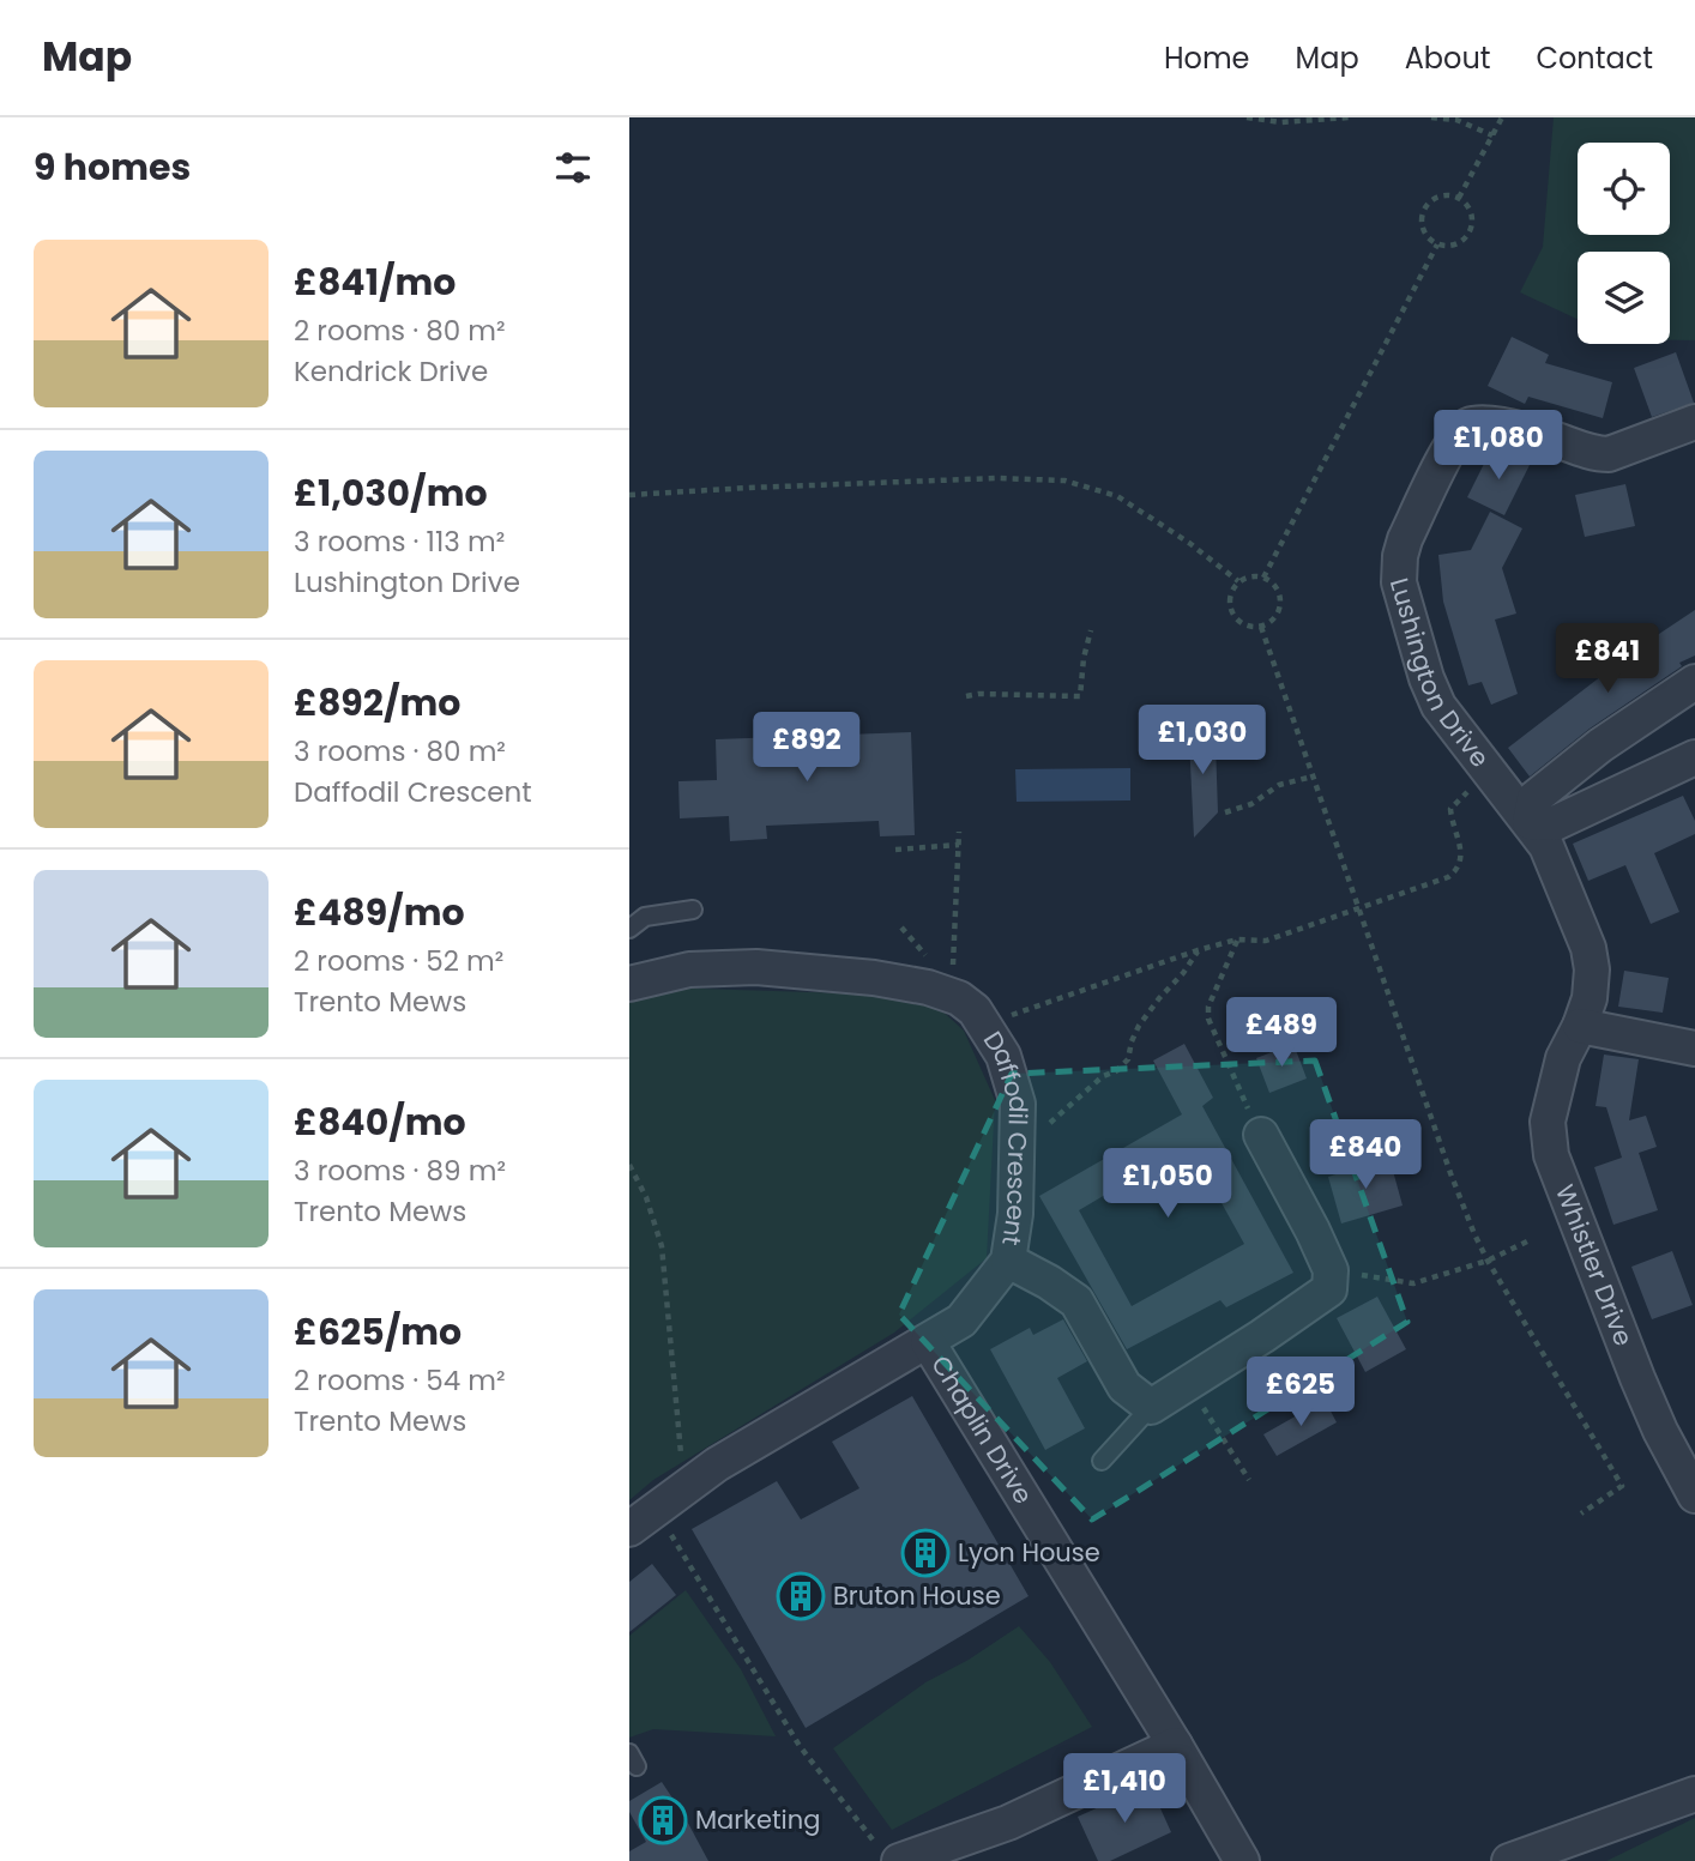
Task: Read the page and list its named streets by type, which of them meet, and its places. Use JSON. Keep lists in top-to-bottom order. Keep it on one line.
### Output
{"streets":{"street":["Lushington Drive","Daffodil Crescent","Whistler Drive","Chaplin Drive"]},"crossings":[["Lushington Drive","Whistler Drive"],["Daffodil Crescent","Chaplin Drive"]],"places":{"building":["Lyon House","Bruton House","Marketing"]},"page":{"header":"Map","nav":["Home","Map","About","Contact"],"heading":"9 homes","list":[{"name":"£841/mo","note":"2 rooms · 80 m² · Kendrick Drive"},{"name":"£1,030/mo","note":"3 rooms · 113 m² · Lushington Drive"},{"name":"£892/mo","note":"3 rooms · 80 m² · Daffodil Crescent"},{"name":"£489/mo","note":"2 rooms · 52 m² · Trento Mews"},{"name":"£840/mo","note":"3 rooms · 89 m² · Trento Mews"},{"name":"£625/mo","note":"2 rooms · 54 m² · Trento Mews"}],"price":["£1,080","£841","£1,030","£892","£489","£840","£1,050","£625","£1,410"]}}
